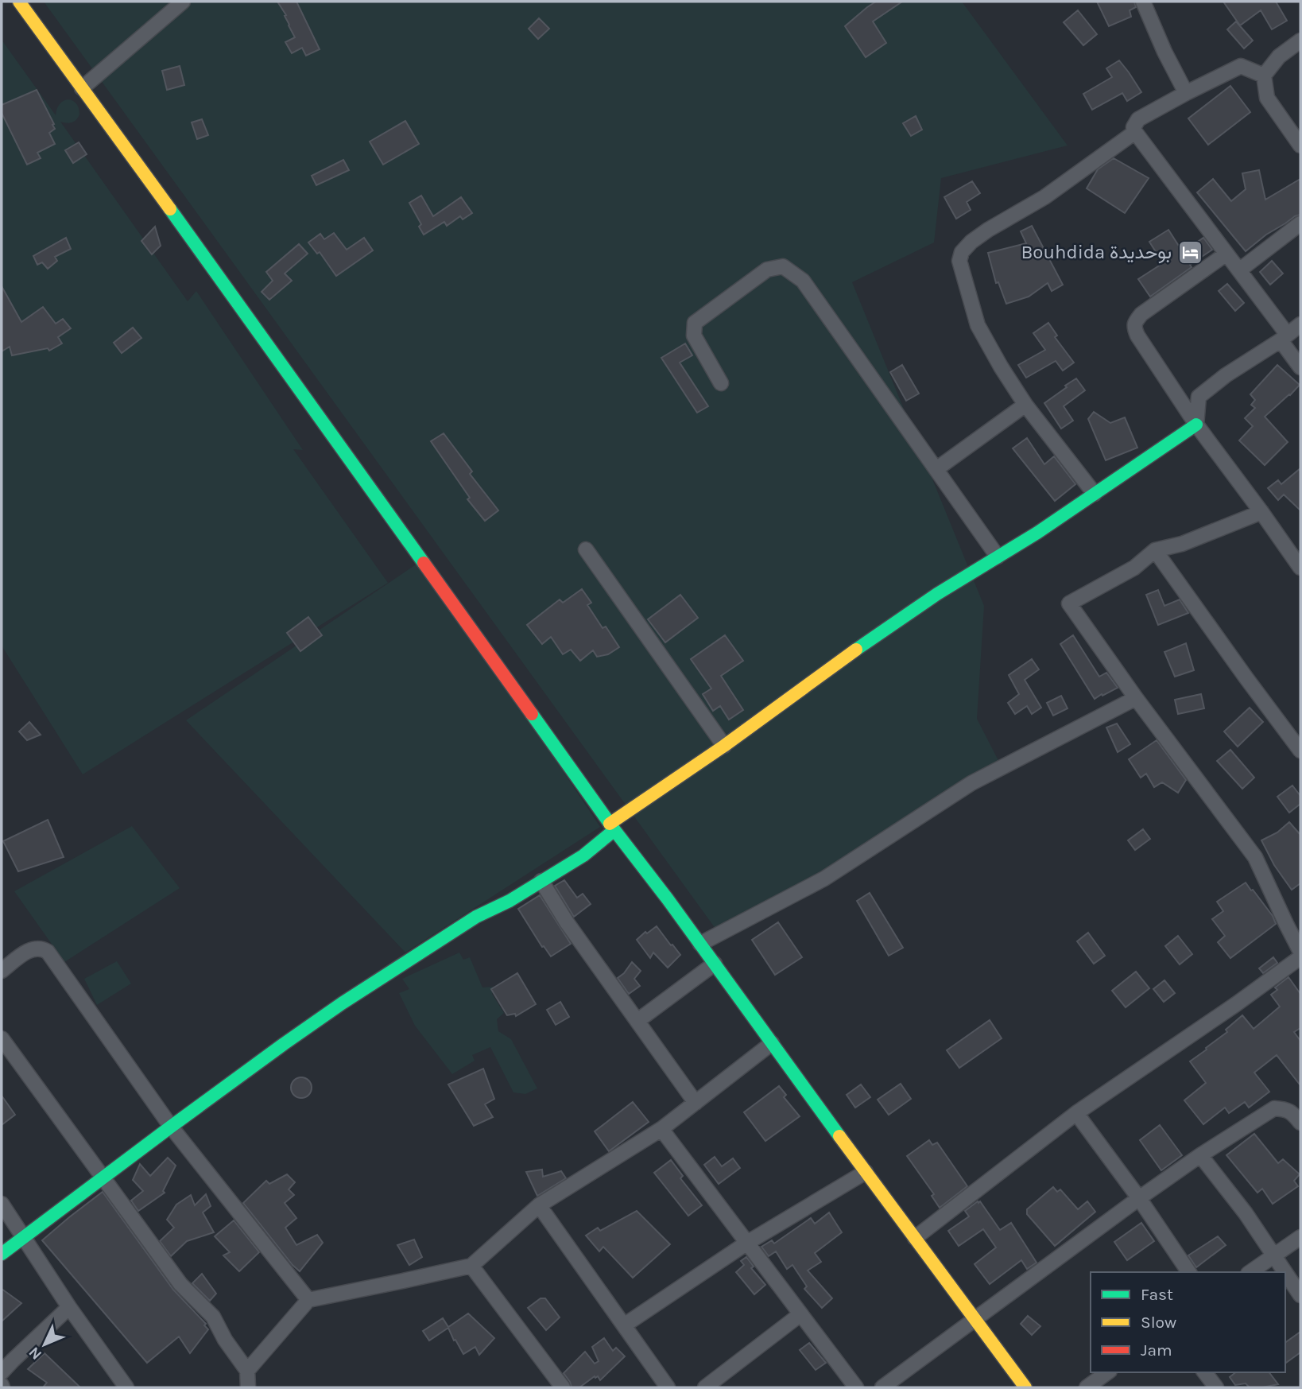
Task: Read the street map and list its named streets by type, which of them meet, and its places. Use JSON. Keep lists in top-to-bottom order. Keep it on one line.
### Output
{"places":{"hotel":["Bouhdida بوحديدة"]},"legend":["Fast","Slow","Jam"],"north":"bottom left"}
